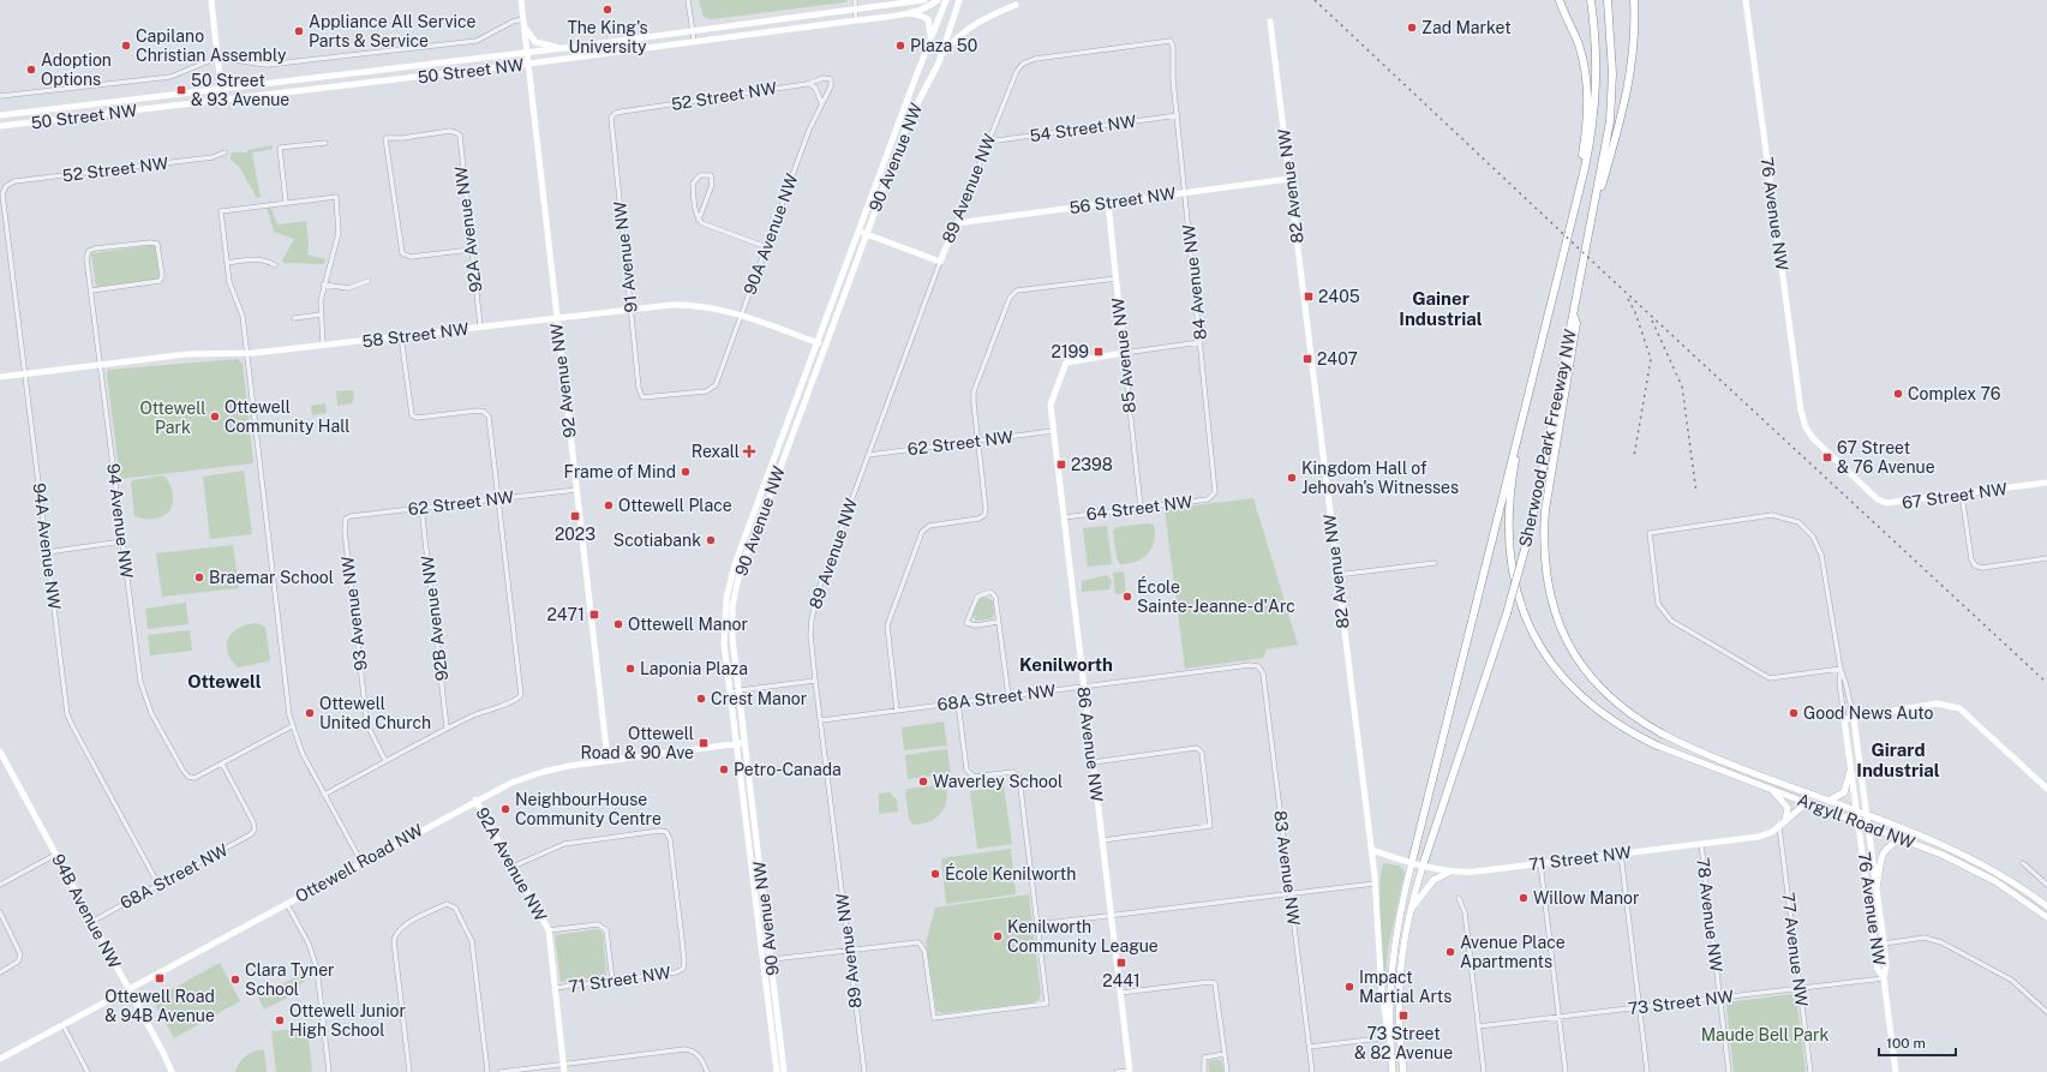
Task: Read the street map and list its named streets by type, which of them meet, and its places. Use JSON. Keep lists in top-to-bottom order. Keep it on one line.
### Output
{"streets":{"highway":["Sherwood Park Freeway NW"],"main road":["82 Avenue NW","Argyll Road NW"],"street":["50 Street NW","52 Street NW","54 Street NW","90 Avenue NW","89 Avenue NW","56 Street NW","76 Avenue NW","92A Avenue NW","90A Avenue NW","91 Avenue NW","84 Avenue NW","58 Street NW","85 Avenue NW","92 Avenue NW","62 Street NW","67 Street NW","64 Street NW","94 Avenue NW","94A Avenue NW","93 Avenue NW","92B Avenue NW","68A Street NW","86 Avenue NW","71 Street NW","Ottewell Road NW","83 Avenue NW","94B Avenue NW","78 Avenue NW","77 Avenue NW","73 Street NW"]},"crossings":[["50 Street NW","92 Avenue NW"],["52 Street NW","90A Avenue NW"],["52 Street NW","91 Avenue NW"],["52 Street NW","94A Avenue NW"],["54 Street NW","89 Avenue NW"],["54 Street NW","84 Avenue NW"],["90 Avenue NW","58 Street NW"],["90 Avenue NW","Ottewell Road NW"],["82 Avenue NW","56 Street NW"],["82 Avenue NW","Sherwood Park Freeway NW"],["82 Avenue NW","71 Street NW"],["89 Avenue NW","56 Street NW"],["89 Avenue NW","84 Avenue NW"],["89 Avenue NW","62 Street NW"],["89 Avenue NW","68A Street NW"],["56 Street NW","84 Avenue NW"],["56 Street NW","85 Avenue NW"],["76 Avenue NW","67 Street NW"],["76 Avenue NW","Argyll Road NW"],["76 Avenue NW","73 Street NW"],["92A Avenue NW","58 Street NW"],["92A Avenue NW","71 Street NW"],["92A Avenue NW","Ottewell Road NW"],["90A Avenue NW","91 Avenue NW"],["90A Avenue NW","58 Street NW"],["91 Avenue NW","58 Street NW"],["84 Avenue NW","64 Street NW"],["58 Street NW","92 Avenue NW"],["58 Street NW","94 Avenue NW"],["58 Street NW","94A Avenue NW"],["85 Avenue NW","64 Street NW"],["85 Avenue NW","86 Avenue NW"],["92 Avenue NW","62 Street NW"],["92 Avenue NW","Ottewell Road NW"],["Sherwood Park Freeway NW","71 Street NW"],["62 Street NW","93 Avenue NW"],["62 Street NW","92B Avenue NW"],["62 Street NW","86 Avenue NW"],["64 Street NW","86 Avenue NW"],["94 Avenue NW","68A Street NW"],["94A Avenue NW","68A Street NW"],["68A Street NW","86 Avenue NW"],["68A Street NW","83 Avenue NW"],["68A Street NW","94B Avenue NW"],["71 Street NW","78 Avenue NW"],["71 Street NW","77 Avenue NW"],["Ottewell Road NW","94B Avenue NW"],["78 Avenue NW","73 Street NW"],["77 Avenue NW","73 Street NW"]],"districts":["Gainer Industrial","Kenilworth","Ottewell","Girard Industrial"],"parks":["Ottewell Park","Maude Bell Park"],"places":{"other":["The King's University","Zad Market","Appliance All Service Parts & Service","Capilano Christian Assembly","Plaza 50","Adoption Options","Complex 76","Ottewell Community Hall","Frame of Mind","Kingdom Hall of Jehovah's Witnesses","Ottewell Place","Scotiabank","Braemar School","École Sainte-Jeanne-d'Arc","Ottewell Manor","Laponia Plaza","Crest Manor","Ottewell United Church","Good News Auto","Petro-Canada","Waverley School","NeighbourHouse Community Centre","École Kenilworth","Willow Manor","Kenilworth Community League","Avenue Place Apartments","Clara Tyner School","Impact Martial Arts","Ottewell Junior High School"],"transit":["50 Street & 93 Avenue","2405","2199","2407","67 Street & 76 Avenue","2398","2023","2471","Ottewell Road & 90 Ave","2441","Ottewell Road & 94B Avenue","73 Street & 82 Avenue"],"health":["Rexall"]},"scale_bar":"100 m"}
